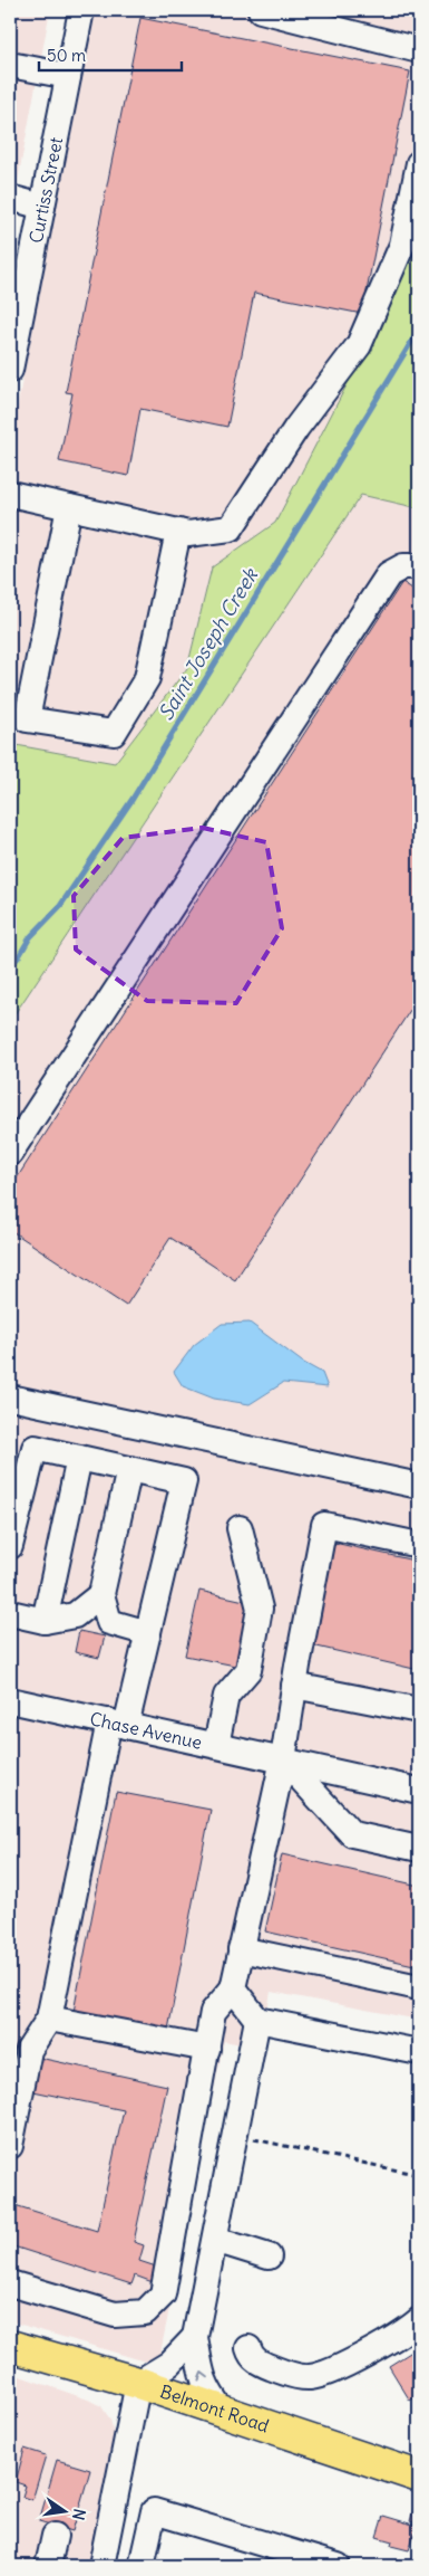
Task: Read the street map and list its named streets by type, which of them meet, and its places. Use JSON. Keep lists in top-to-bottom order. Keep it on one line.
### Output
{"streets":{"main road":["Belmont Road"],"street":["Curtiss Street","Chase Avenue"]},"water":["Saint Joseph Creek"],"scale_bar":"50 m","north":"right"}
